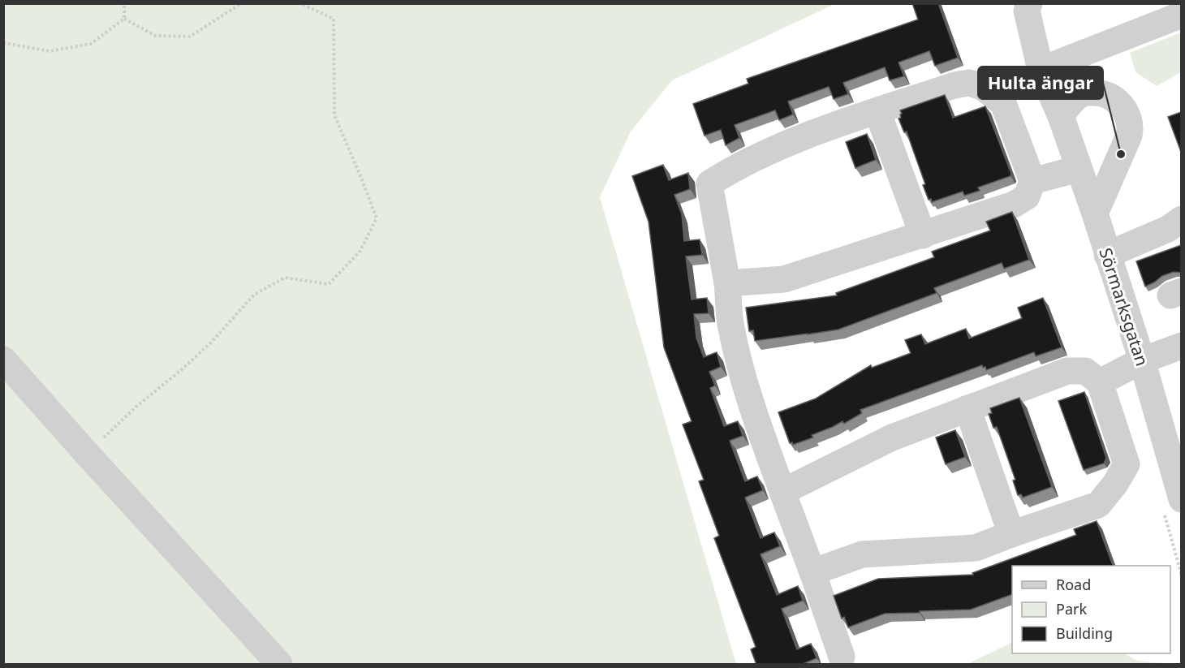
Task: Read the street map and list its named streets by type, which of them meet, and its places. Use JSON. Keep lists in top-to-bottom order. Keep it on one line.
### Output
{"streets":{"street":["Sörmarksgatan"]},"places":["Hulta ängar"],"legend":["Road","Park","Building"]}
